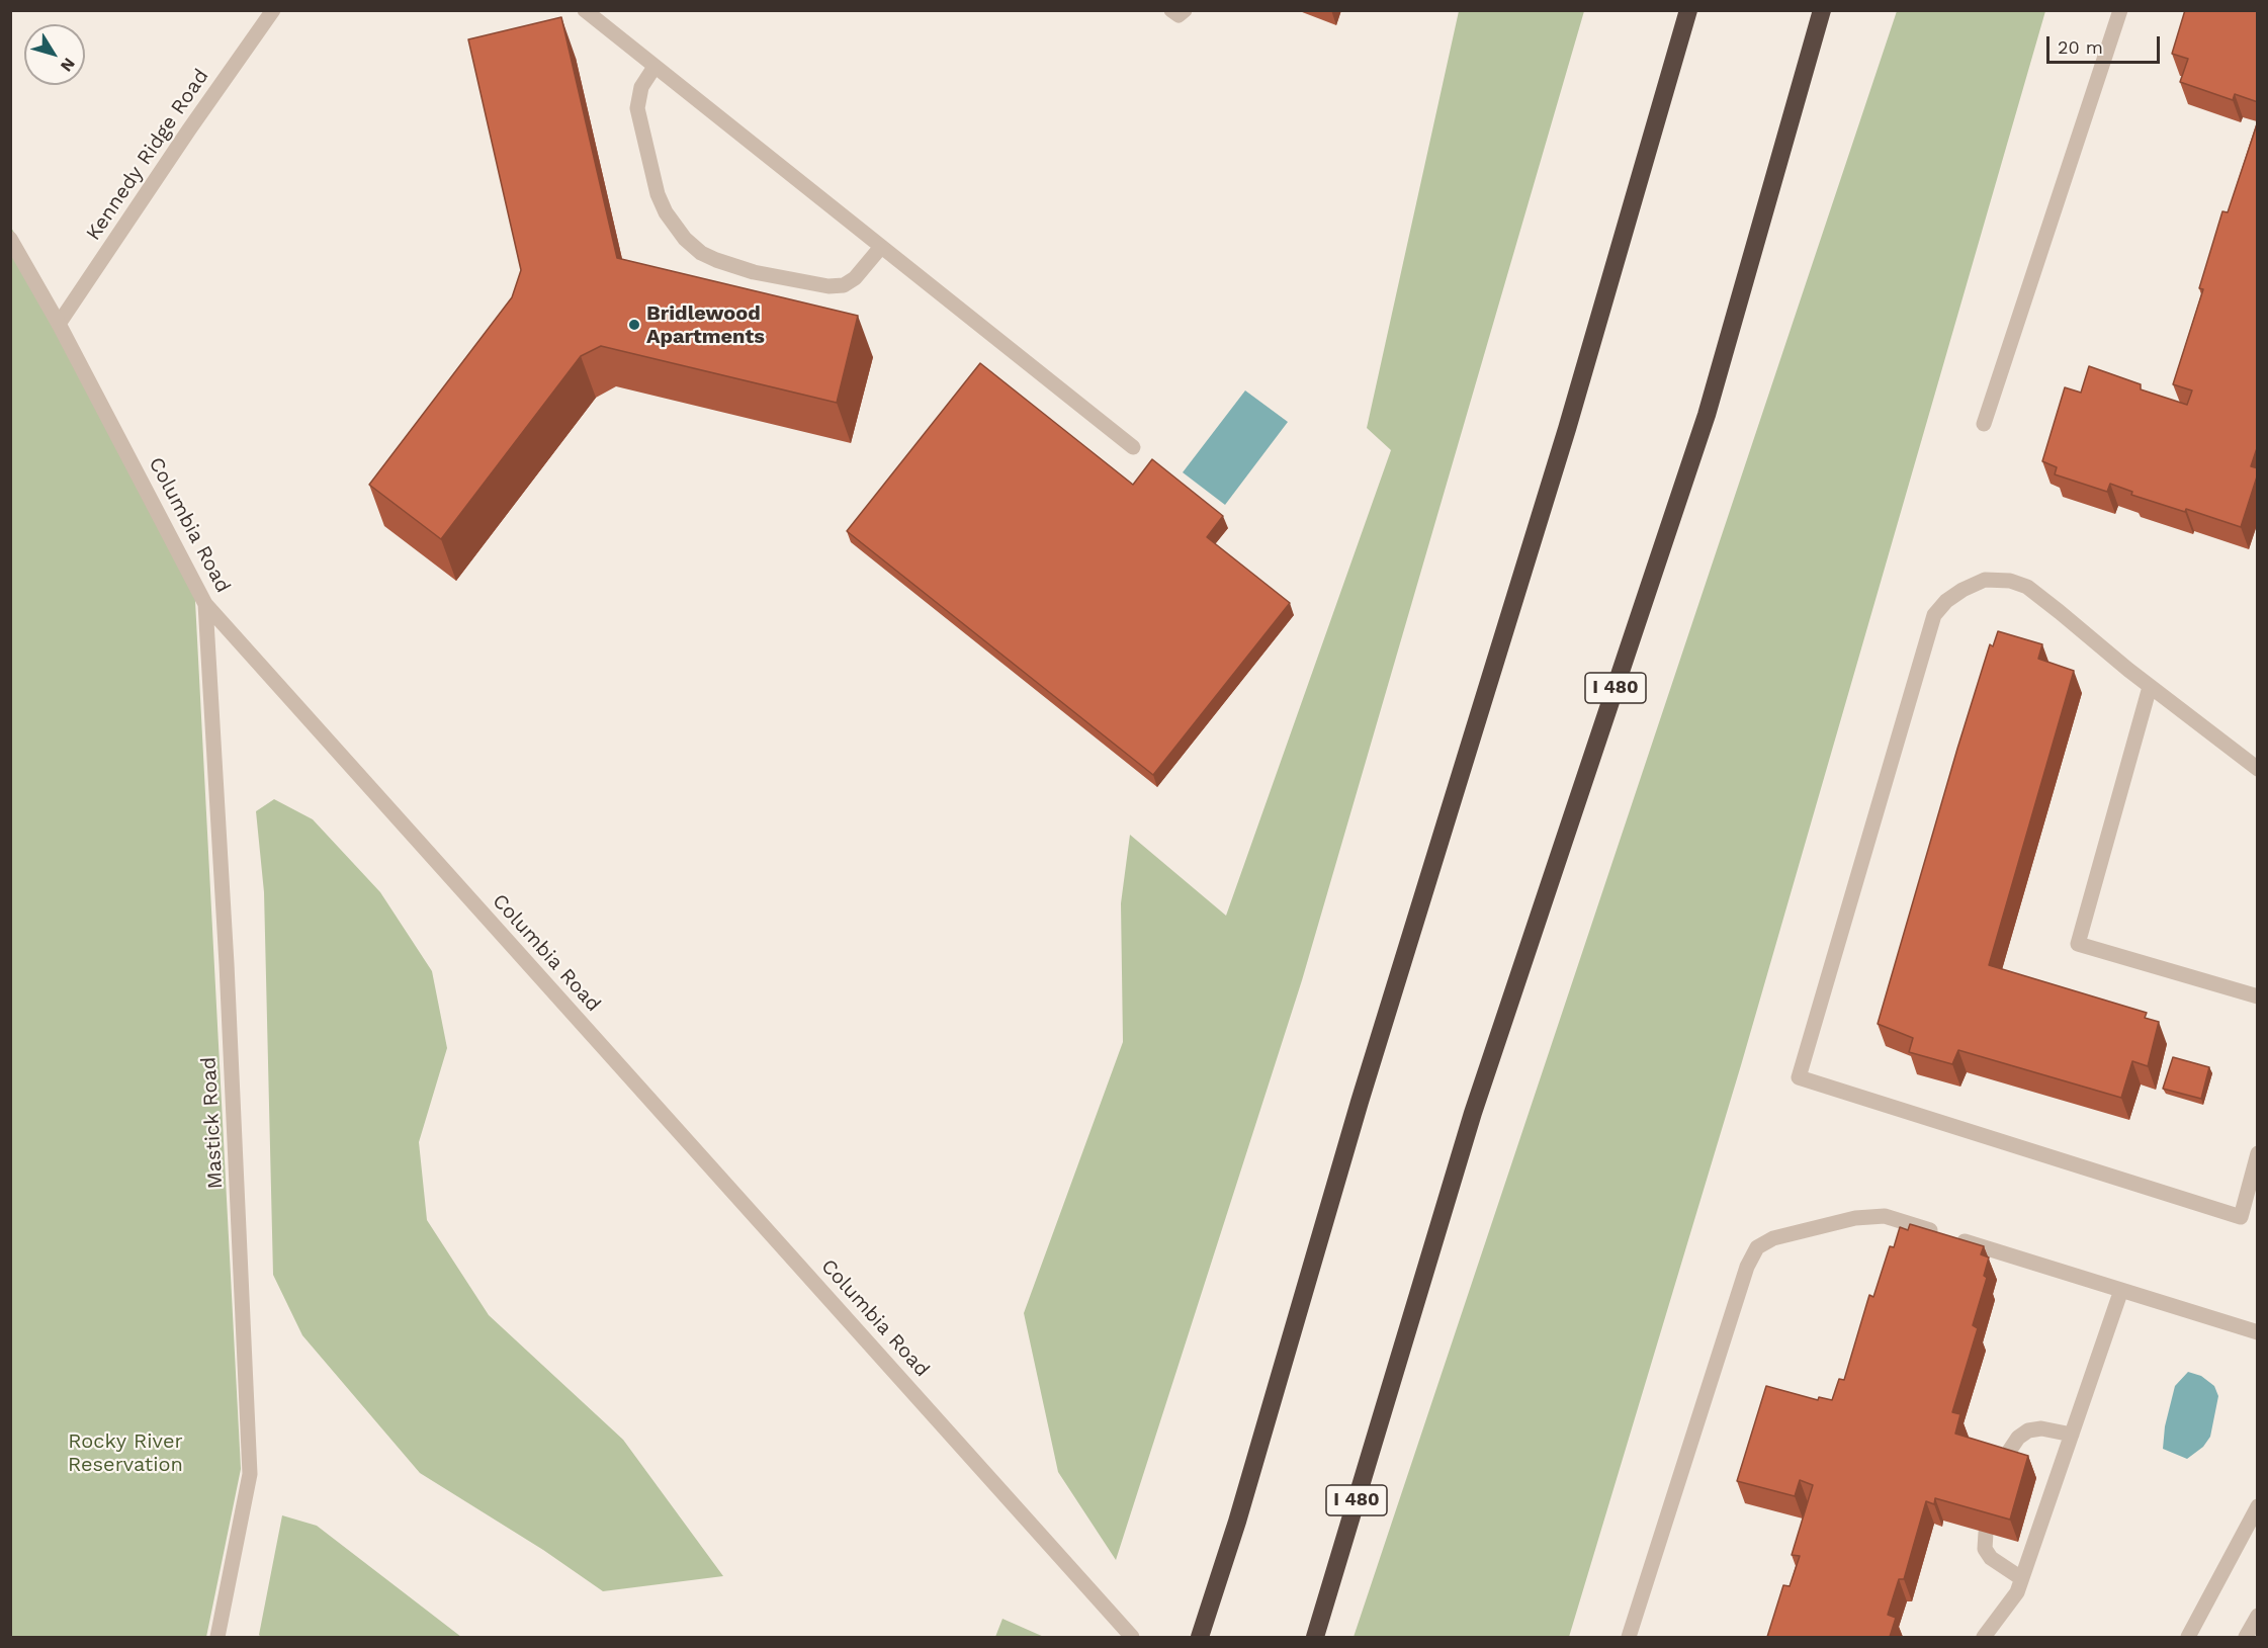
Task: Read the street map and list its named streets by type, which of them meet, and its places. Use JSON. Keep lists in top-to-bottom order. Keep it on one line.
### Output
{"streets":{"highway":["I 480"],"street":["Kennedy Ridge Road","Columbia Road","Mastick Road"]},"crossings":[["Kennedy Ridge Road","Columbia Road"],["Columbia Road","Mastick Road"]],"parks":["Rocky River Reservation"],"places":["Bridlewood Apartments"],"scale_bar":"20 m","north":"bottom right"}
